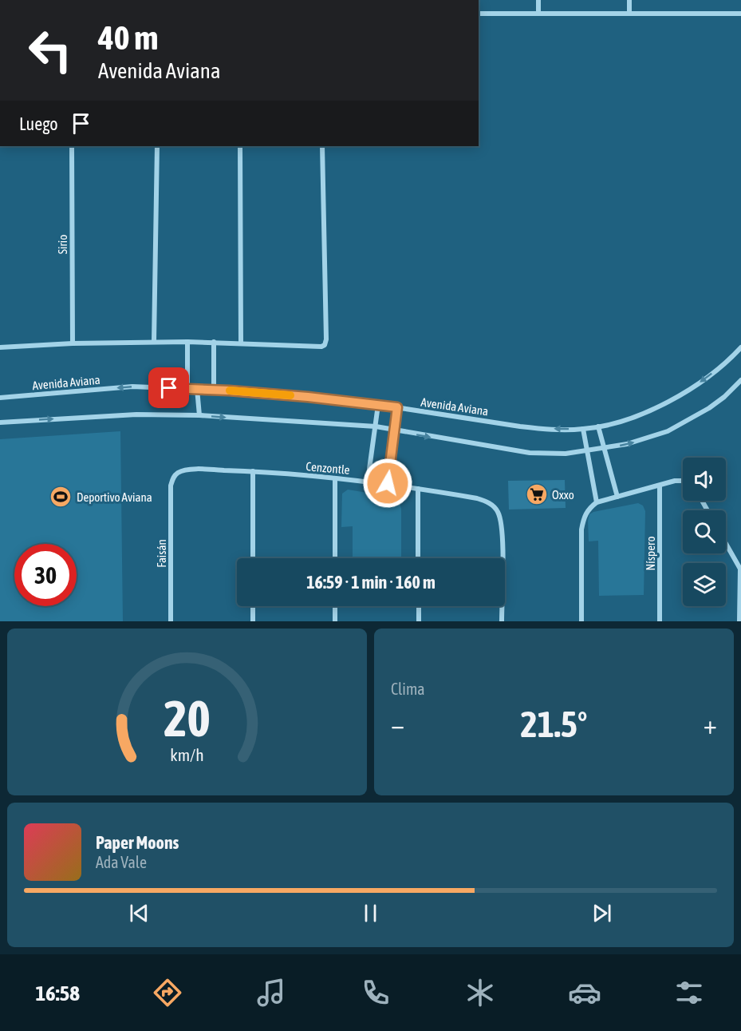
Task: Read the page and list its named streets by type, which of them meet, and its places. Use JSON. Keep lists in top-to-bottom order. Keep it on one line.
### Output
{"streets":{"street":["Sirio","Avenida Aviana","Cenzontle","Faisán","Níspero"]},"crossings":[["Cenzontle","Faisán"]],"places":{"supermarket":["Oxxo"],"sports":["Deportivo Aviana"]},"page":{"turn":["40 m","Avenida Aviana"],"then":"Luego","limit":"30","trip":"16:59 · 1 min · 160 m","tile":"Clima","heat":["−","21.5°","+"],"song":["Paper Moons","Ada Vale"],"tabs":"16:58","gauge":["20","km/h"]}}
